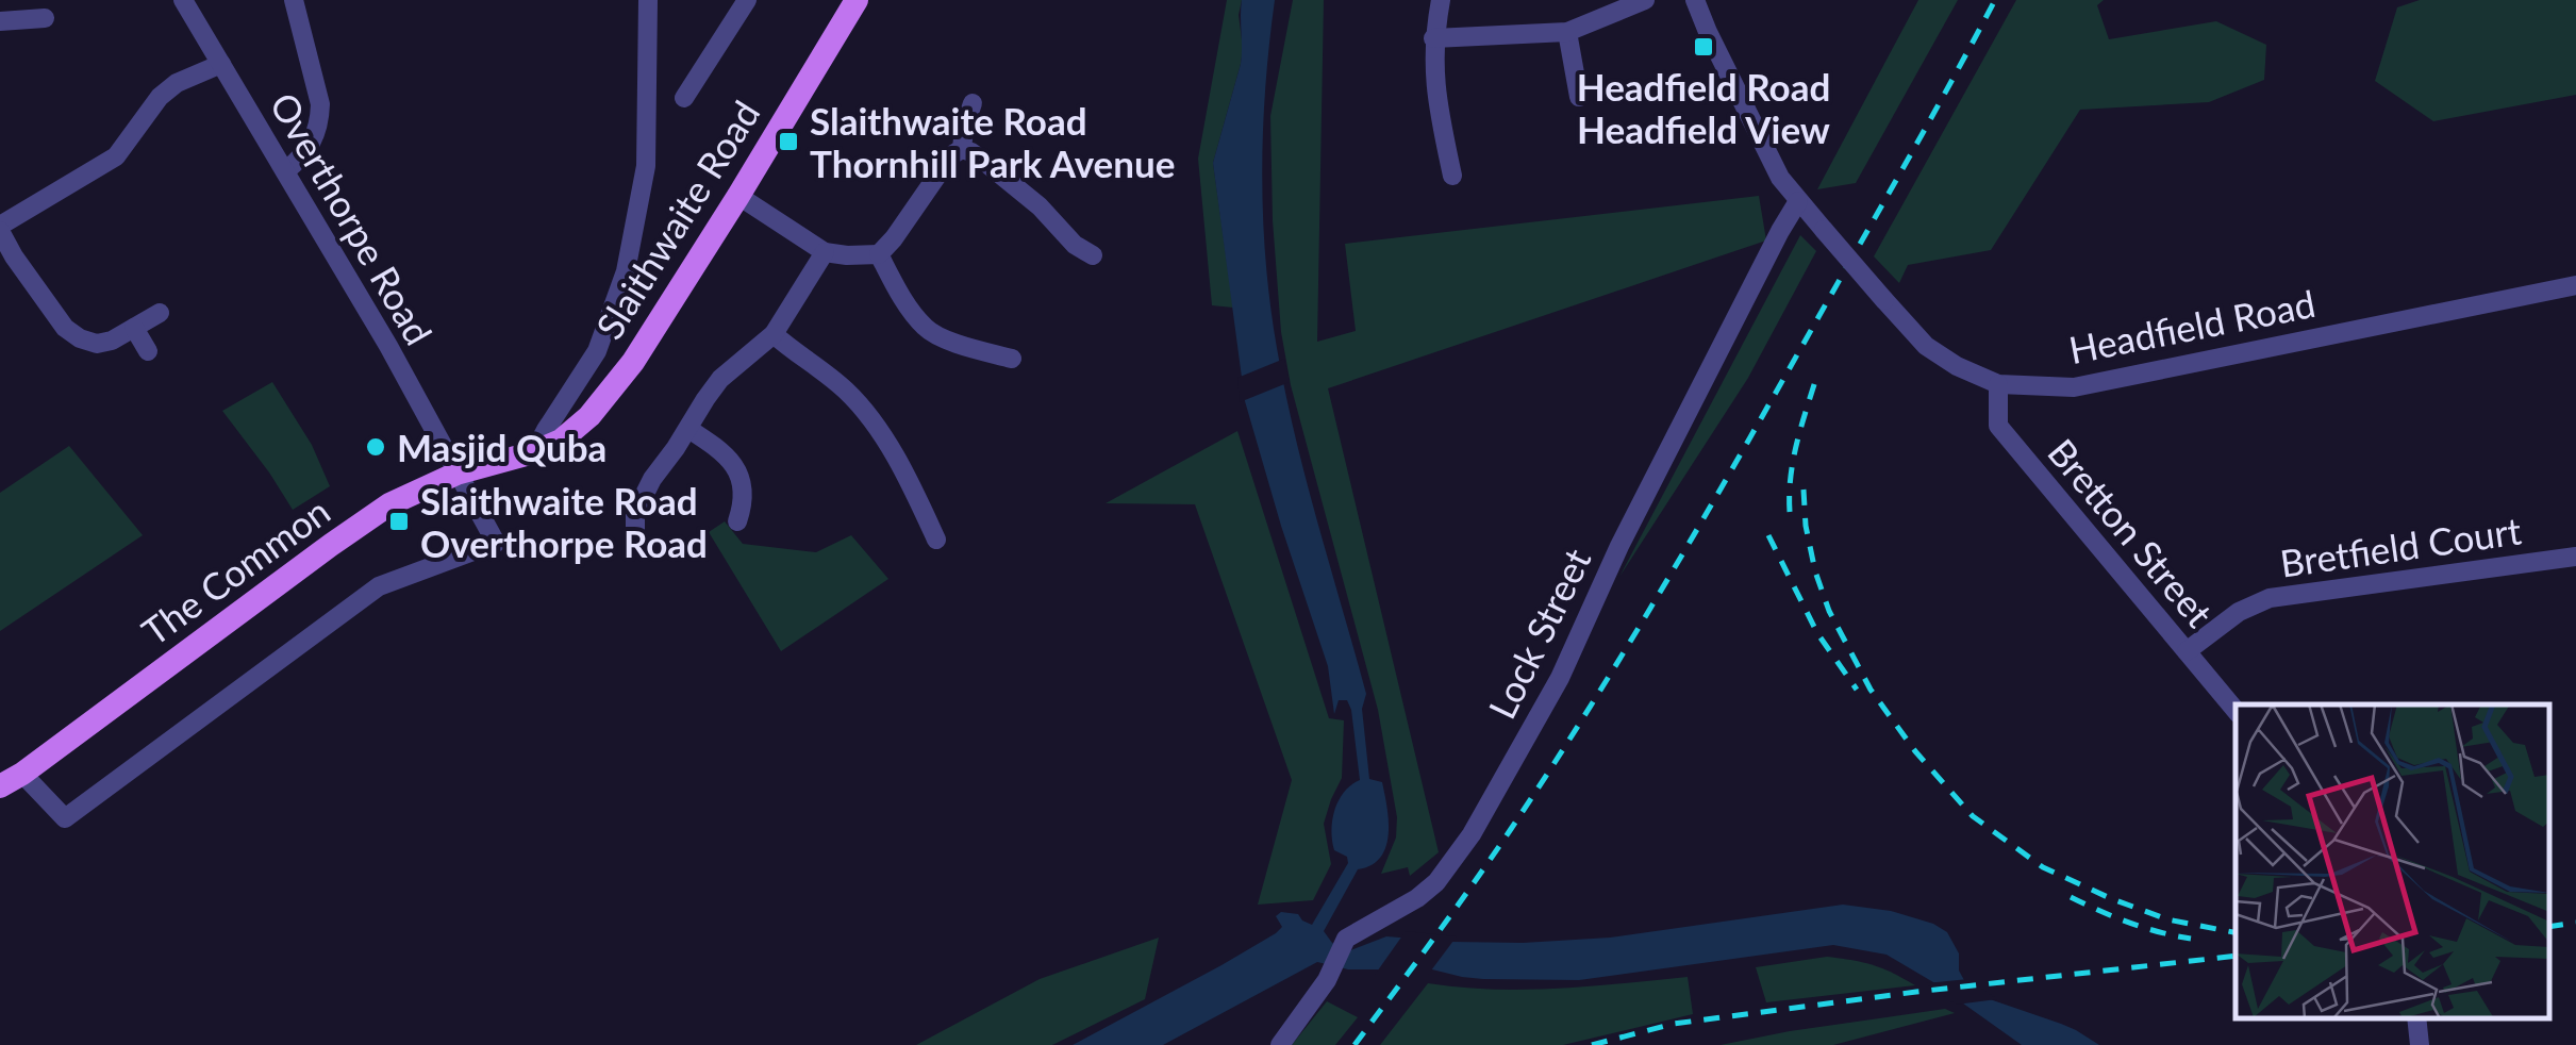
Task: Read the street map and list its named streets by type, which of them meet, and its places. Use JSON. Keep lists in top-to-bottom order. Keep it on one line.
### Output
{"streets":{"main road":["Slaithwaite Road","The Common"],"street":["Overthorpe Road","Headfield Road","Bretton Street","Bretfield Court","Lock Street"]},"crossings":[["Overthorpe Road","The Common"],["Slaithwaite Road","The Common"],["Headfield Road","Bretton Street"],["Headfield Road","Lock Street"],["Bretton Street","Bretfield Court"]],"places":{"transit":["Headfield Road Headfield View","Slaithwaite Road Thornhill Park Avenue","Slaithwaite Road Overthorpe Road"],"other":["Masjid Quba"]}}
